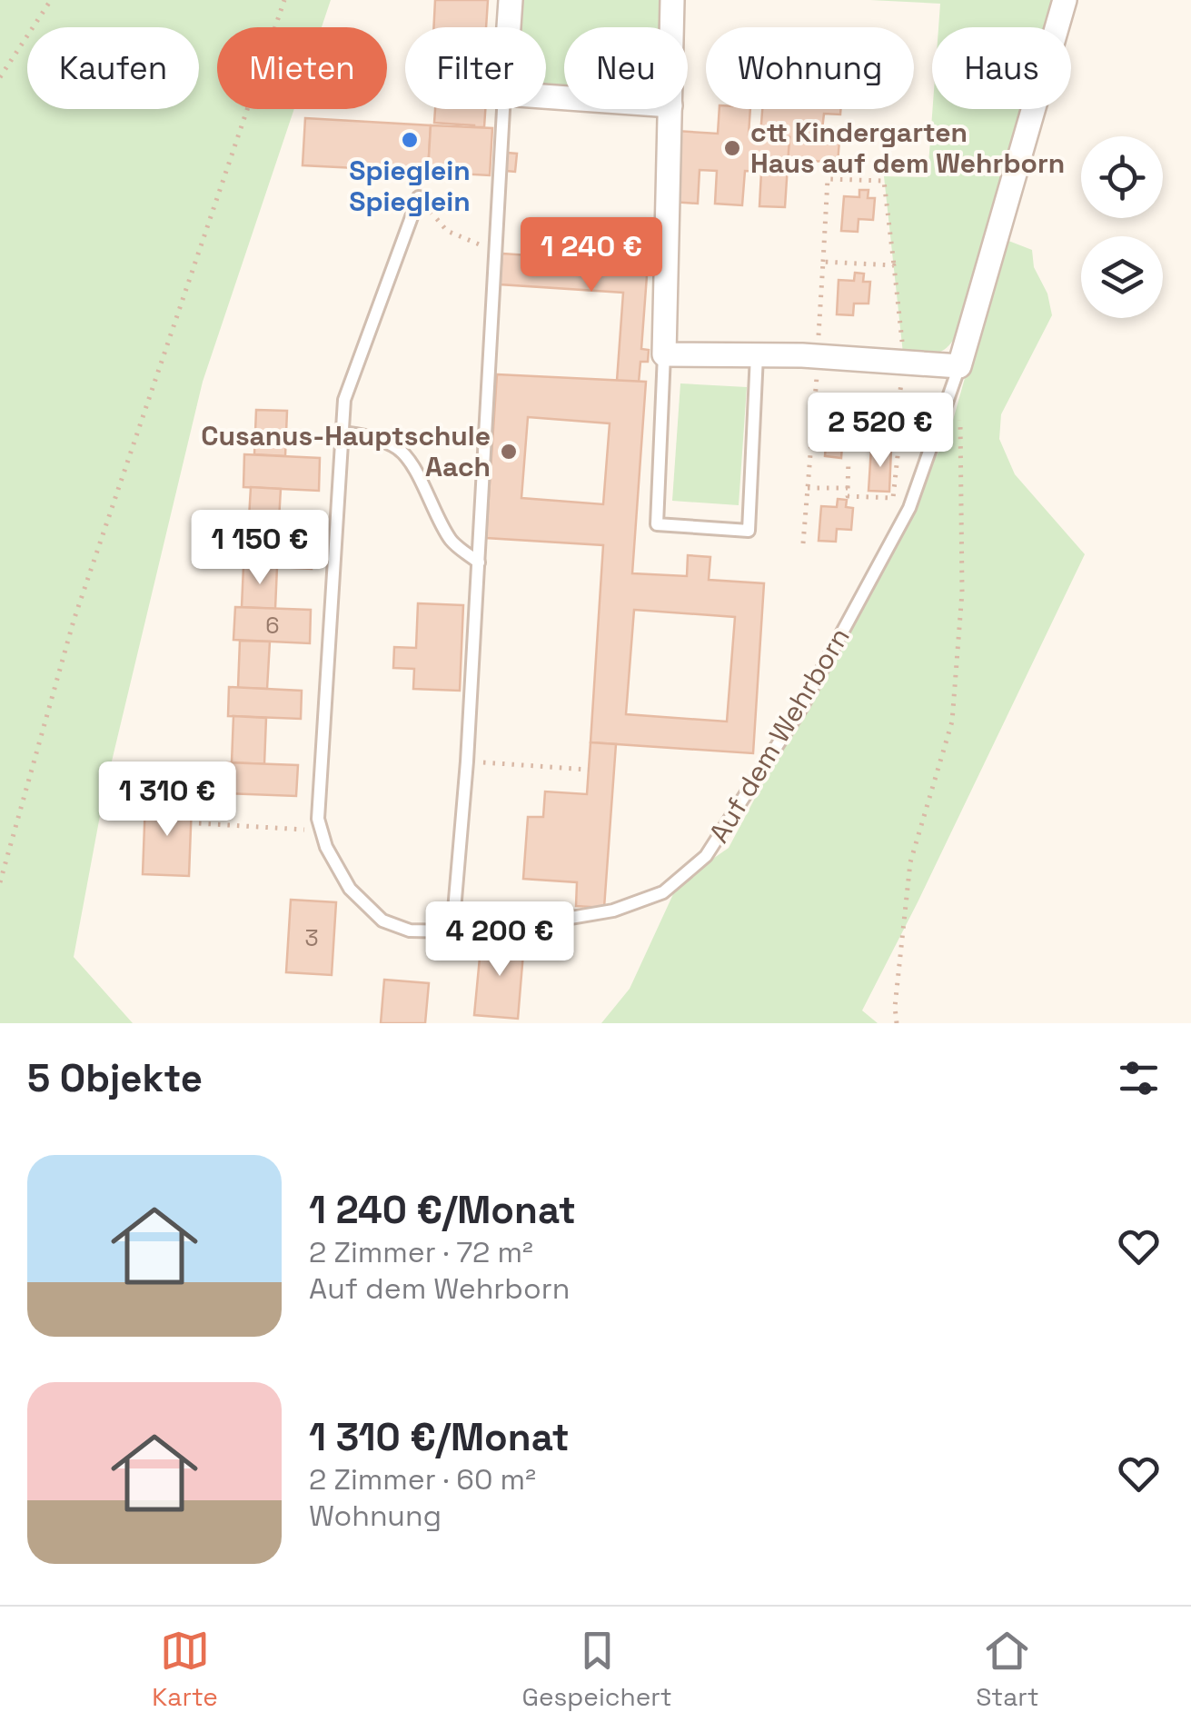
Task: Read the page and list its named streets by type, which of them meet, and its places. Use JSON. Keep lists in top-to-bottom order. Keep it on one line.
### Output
{"streets":{"street":["Auf dem Wehrborn"]},"places":["Spieglein Spieglein","ctt Kindergarten Haus auf dem Wehrborn","Cusanus-Hauptschule Aach"],"house_numbers":["6","3"],"page":{"chip":["Kaufen","Mieten","Filter","Neu","Wohnung","Haus"],"price":["1 240 €","2 520 €","1 150 €","1 310 €","4 200 €"],"heading":"5 Objekte","list":[{"name":"1 240 €/Monat","note":"2 Zimmer · 72 m² · Auf dem Wehrborn"},{"name":"1 310 €/Monat","note":"2 Zimmer · 60 m² · Wohnung"}],"tabs":["Karte","Gespeichert","Start"]}}
